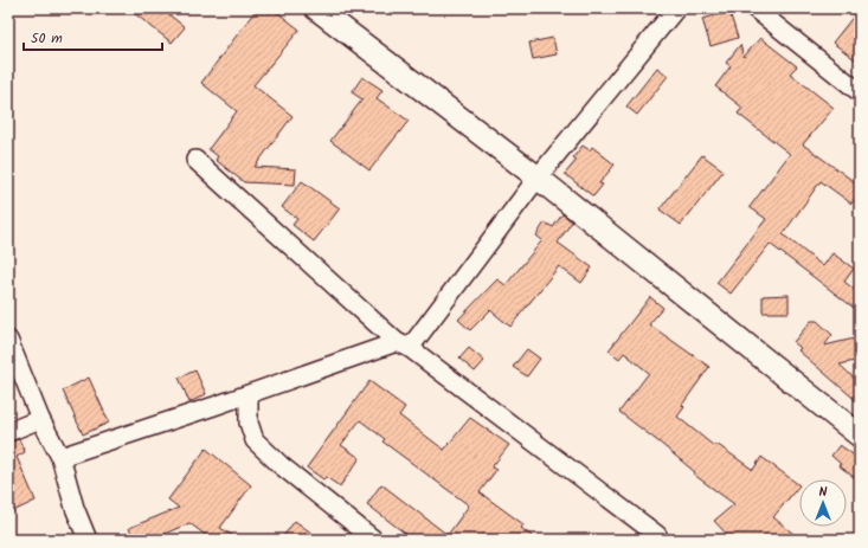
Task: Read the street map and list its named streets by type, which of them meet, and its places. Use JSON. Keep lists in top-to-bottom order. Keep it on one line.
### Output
{"scale_bar":"50 m","north":"top"}
